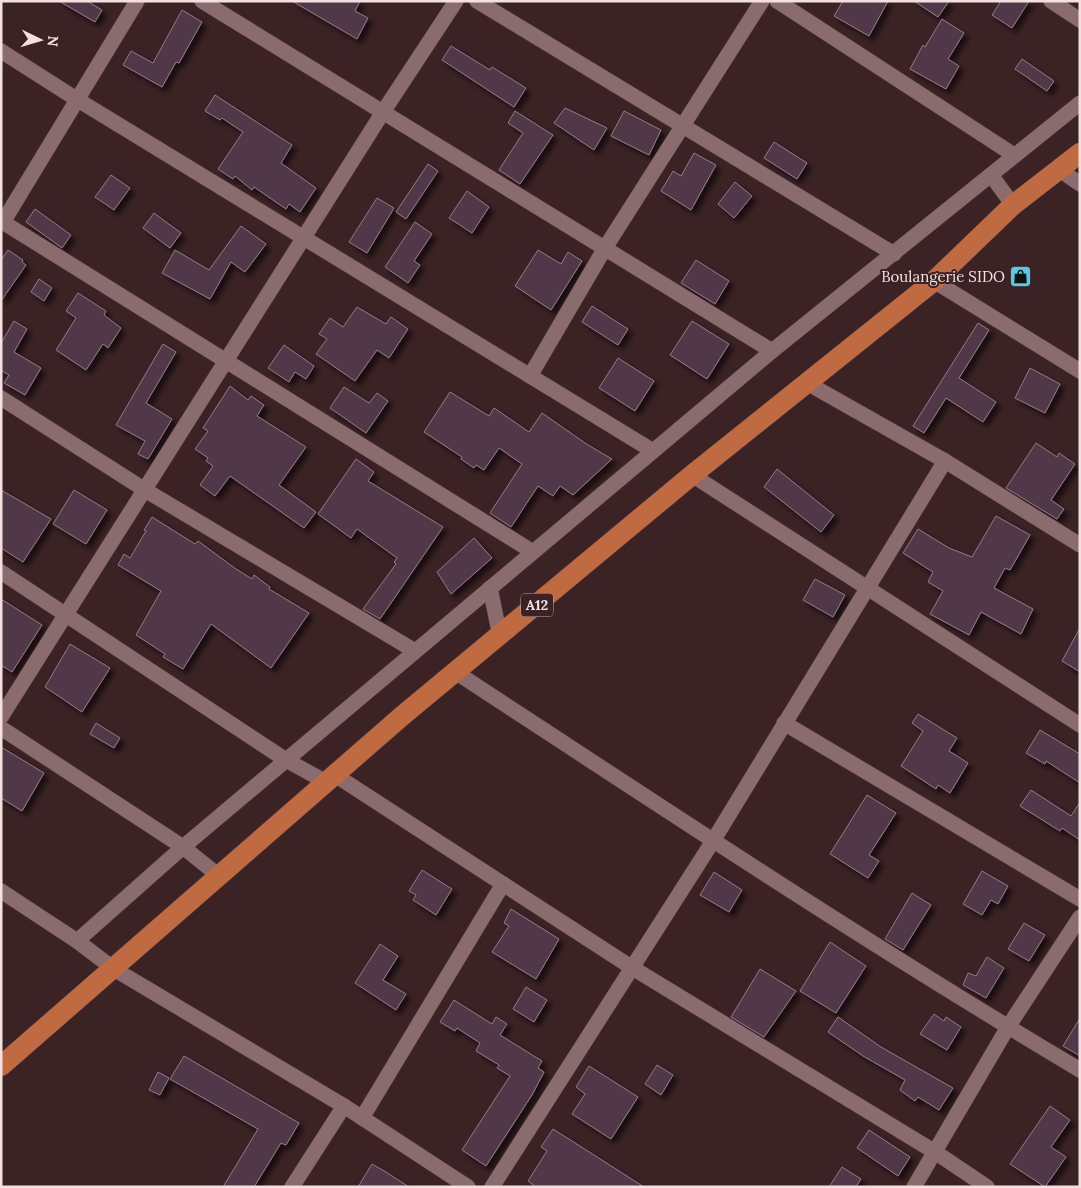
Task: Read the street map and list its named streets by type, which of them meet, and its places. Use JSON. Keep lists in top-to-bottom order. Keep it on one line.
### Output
{"streets":{"main road":["A12"]},"places":{"shop":["Boulangerie SIDO"]},"north":"right"}
